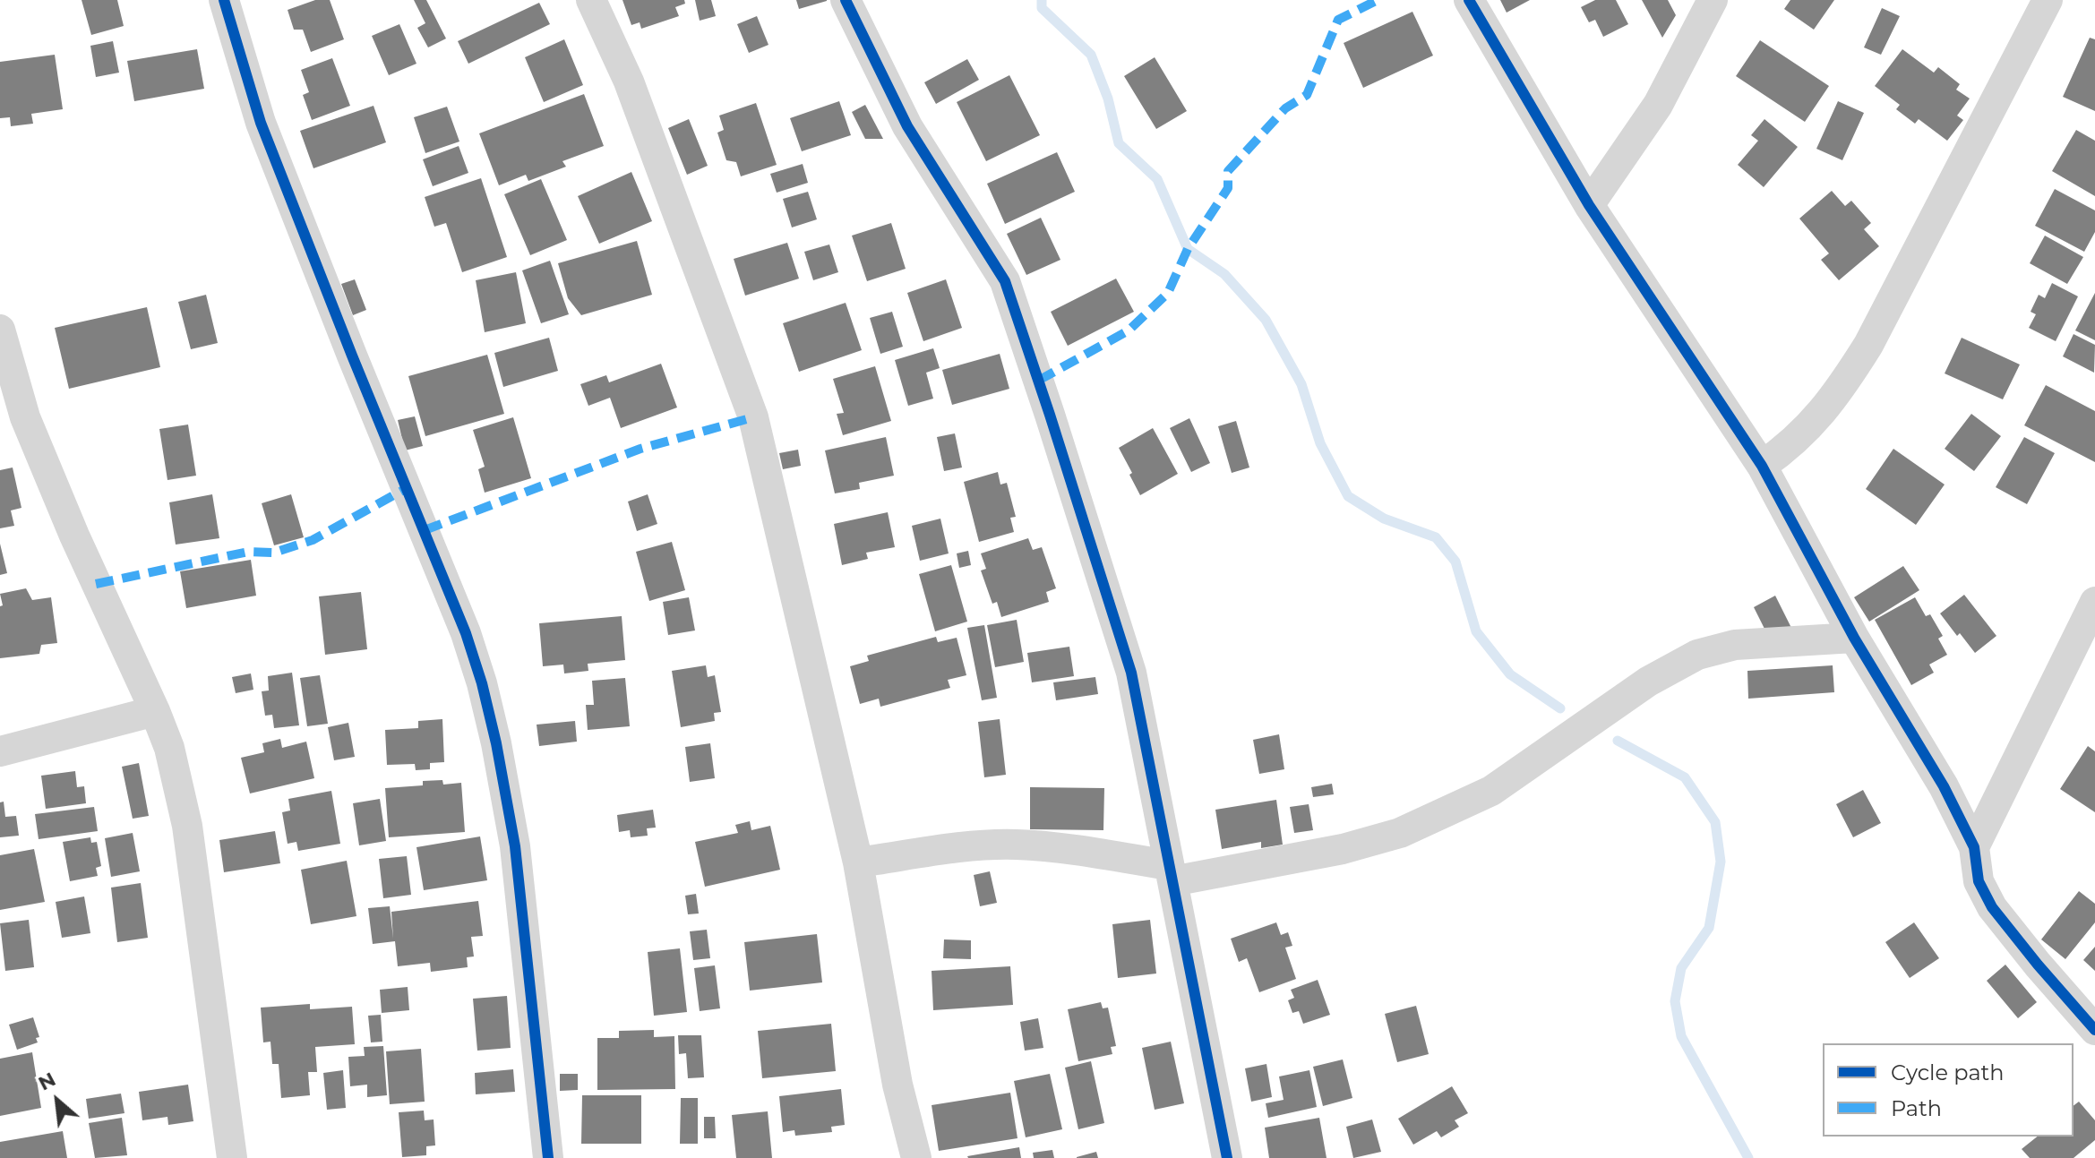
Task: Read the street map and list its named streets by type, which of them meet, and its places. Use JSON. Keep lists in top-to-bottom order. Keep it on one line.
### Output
{"legend":["Cycle path","Path"],"north":"top left"}
